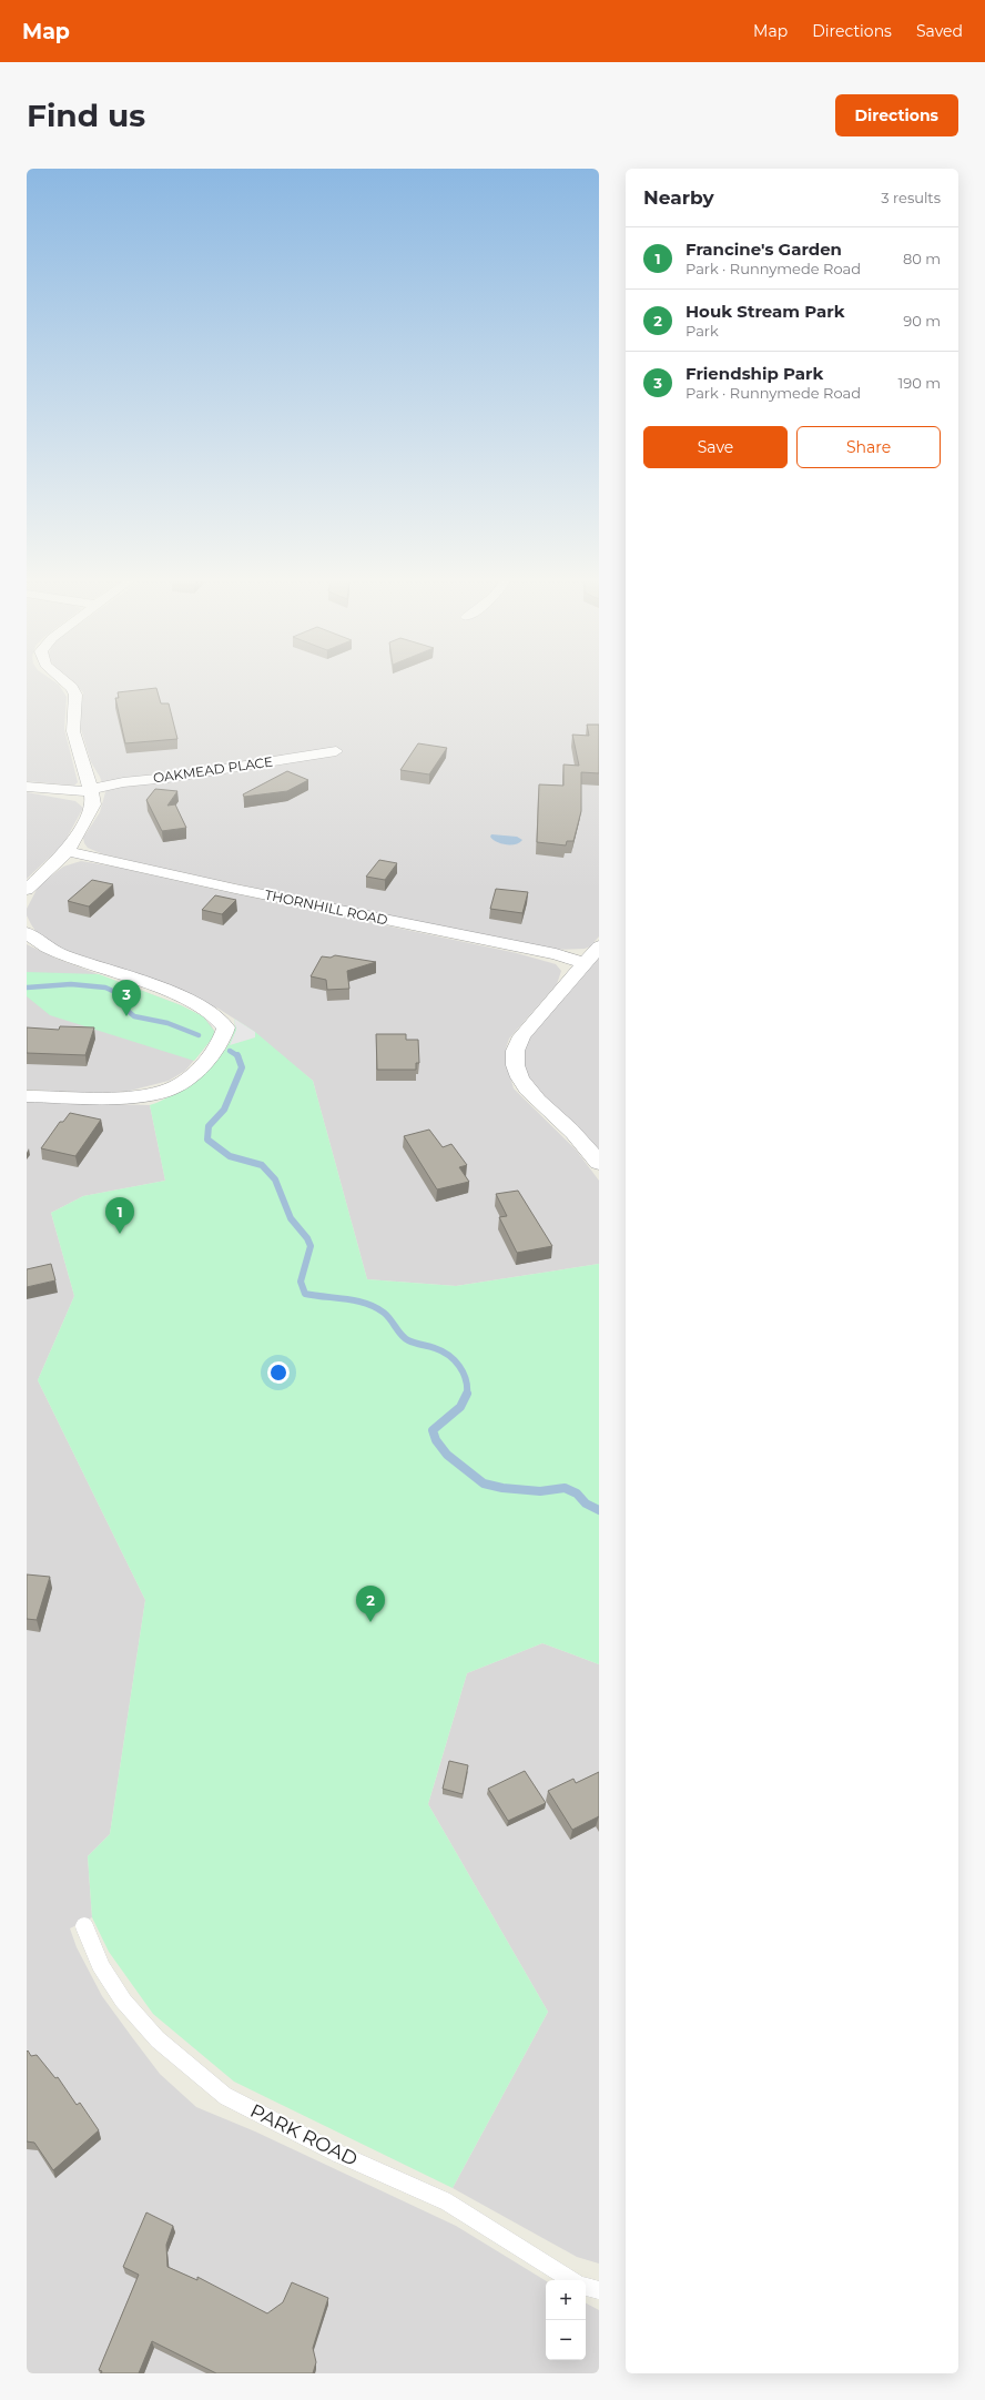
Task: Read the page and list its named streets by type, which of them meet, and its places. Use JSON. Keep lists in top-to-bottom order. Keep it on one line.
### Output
{"streets":{"street":["OAKMEAD PLACE","THORNHILL ROAD"],"lane":["PARK ROAD"]},"page":{"header":"Map","nav":["Map","Directions","Saved"],"buttons":["Directions",["Save","Share"]],"title":"Find us","heading":["Nearby","3 results"],"list":[{"mark":"1","name":"Francine's Garden","note":"Park · Runnymede Road","value":"80 m"},{"mark":"2","name":"Houk Stream Park","note":"Park","value":"90 m"},{"mark":"3","name":"Friendship Park","note":"Park · Runnymede Road","value":"190 m"}],"pins":["3","1","2"],"map_buttons":["+","−"]}}
